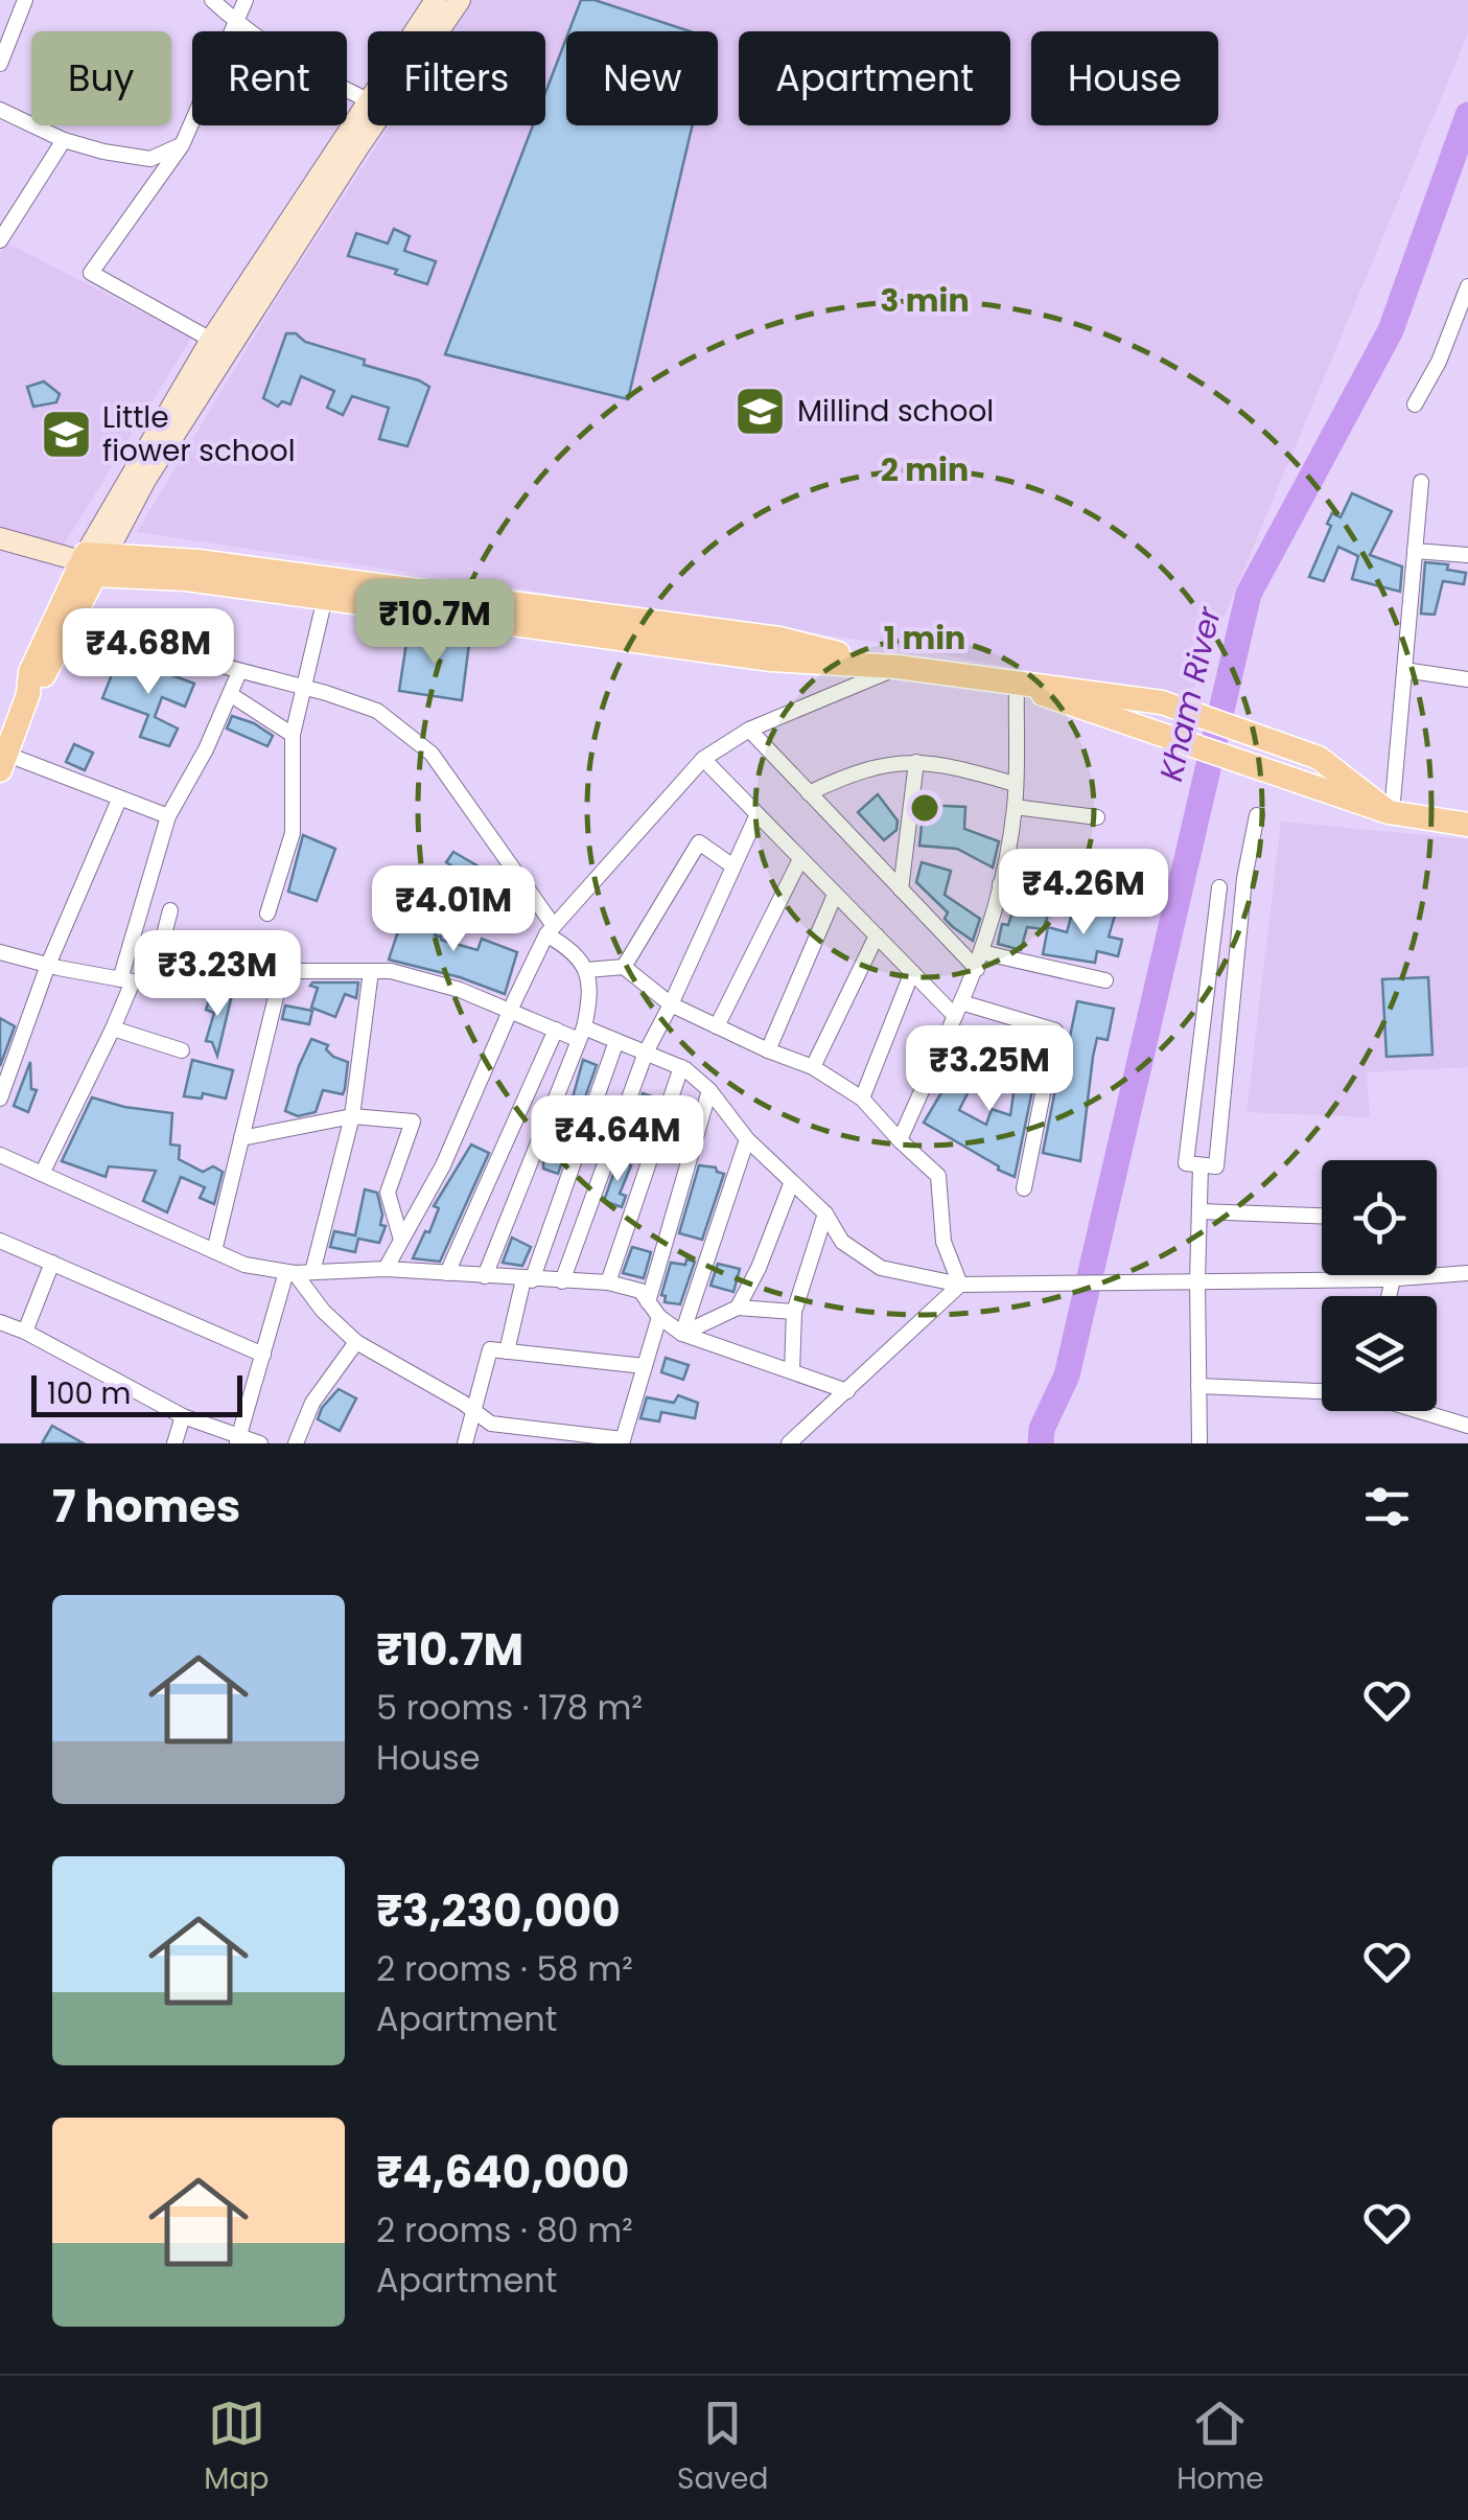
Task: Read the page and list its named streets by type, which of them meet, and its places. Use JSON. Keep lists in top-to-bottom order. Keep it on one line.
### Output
{"water":["Kham River"],"places":{"school or university":["Millind school","Little fiower school"]},"scale_bar":"100 m","page":{"chip":["Buy","Rent","Filters","New","Apartment","House"],"price":["₹10.7M","₹4.68M","₹4.26M","₹4.01M","₹3.23M","₹3.25M","₹4.64M"],"scale":"100 m","heading":"7 homes","list":[{"name":"₹10.7M","note":"5 rooms · 178 m² · House"},{"name":"₹3,230,000","note":"2 rooms · 58 m² · Apartment"},{"name":"₹4,640,000","note":"2 rooms · 80 m² · Apartment"}],"tabs":["Map","Saved","Home"]},"rings":["3 min","2 min","1 min"]}
